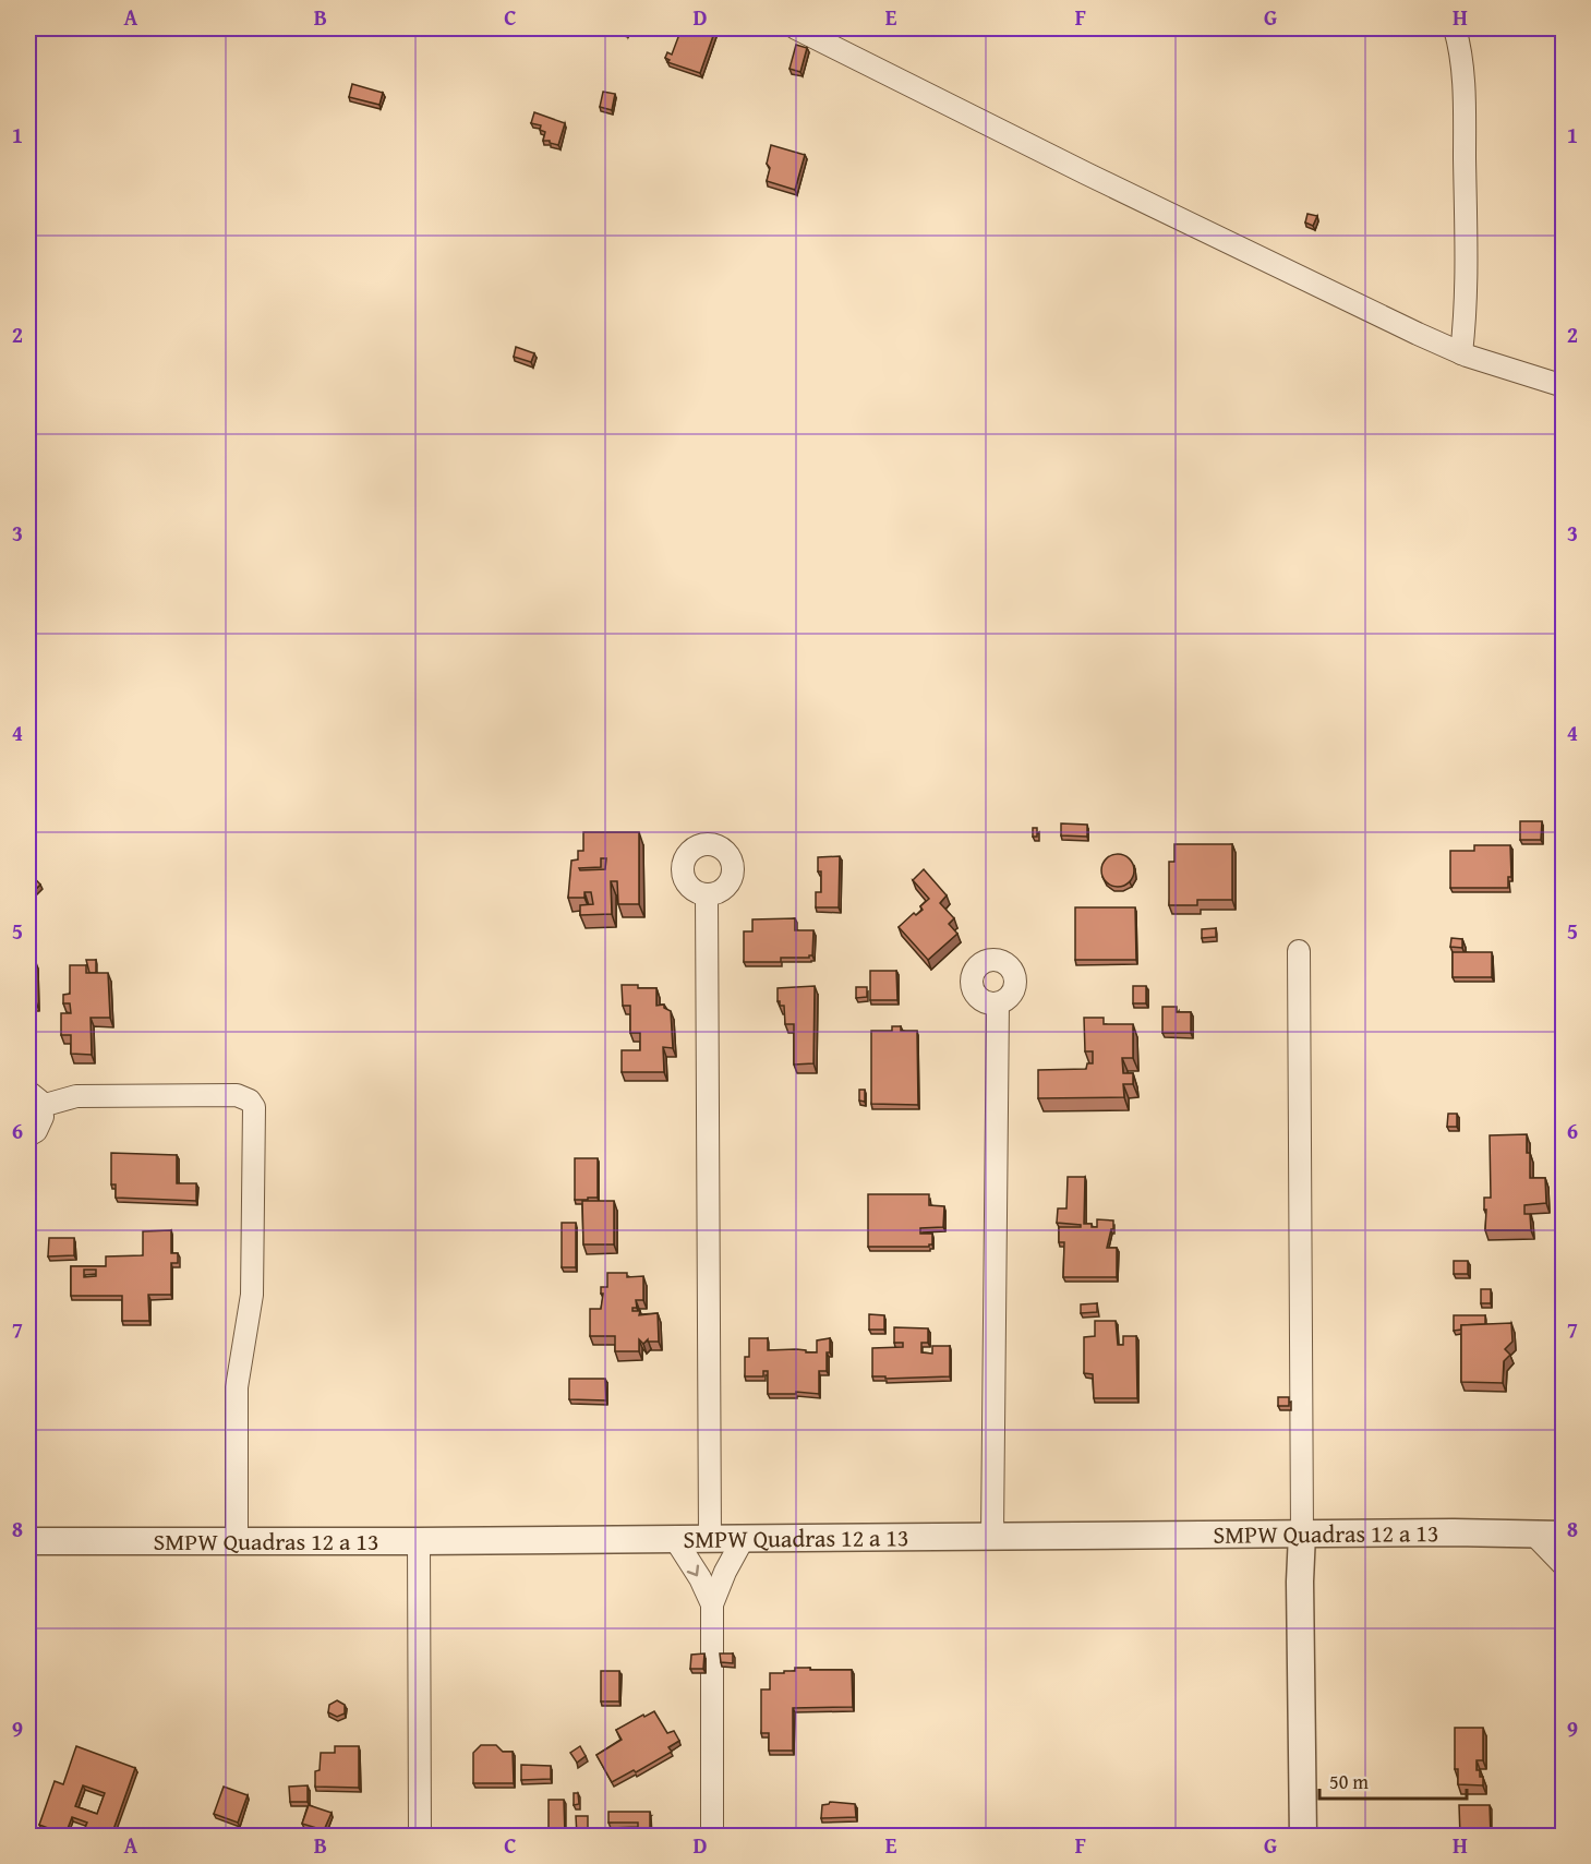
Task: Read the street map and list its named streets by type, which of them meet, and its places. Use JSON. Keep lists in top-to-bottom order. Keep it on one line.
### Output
{"streets":{"street":["SMPW Quadras 12 a 13"]},"scale_bar":"50 m","grid":{"columns":["A","B","C","D","E","F","G","H"],"rows":["1","2","3","4","5","6","7","8","9"]}}
